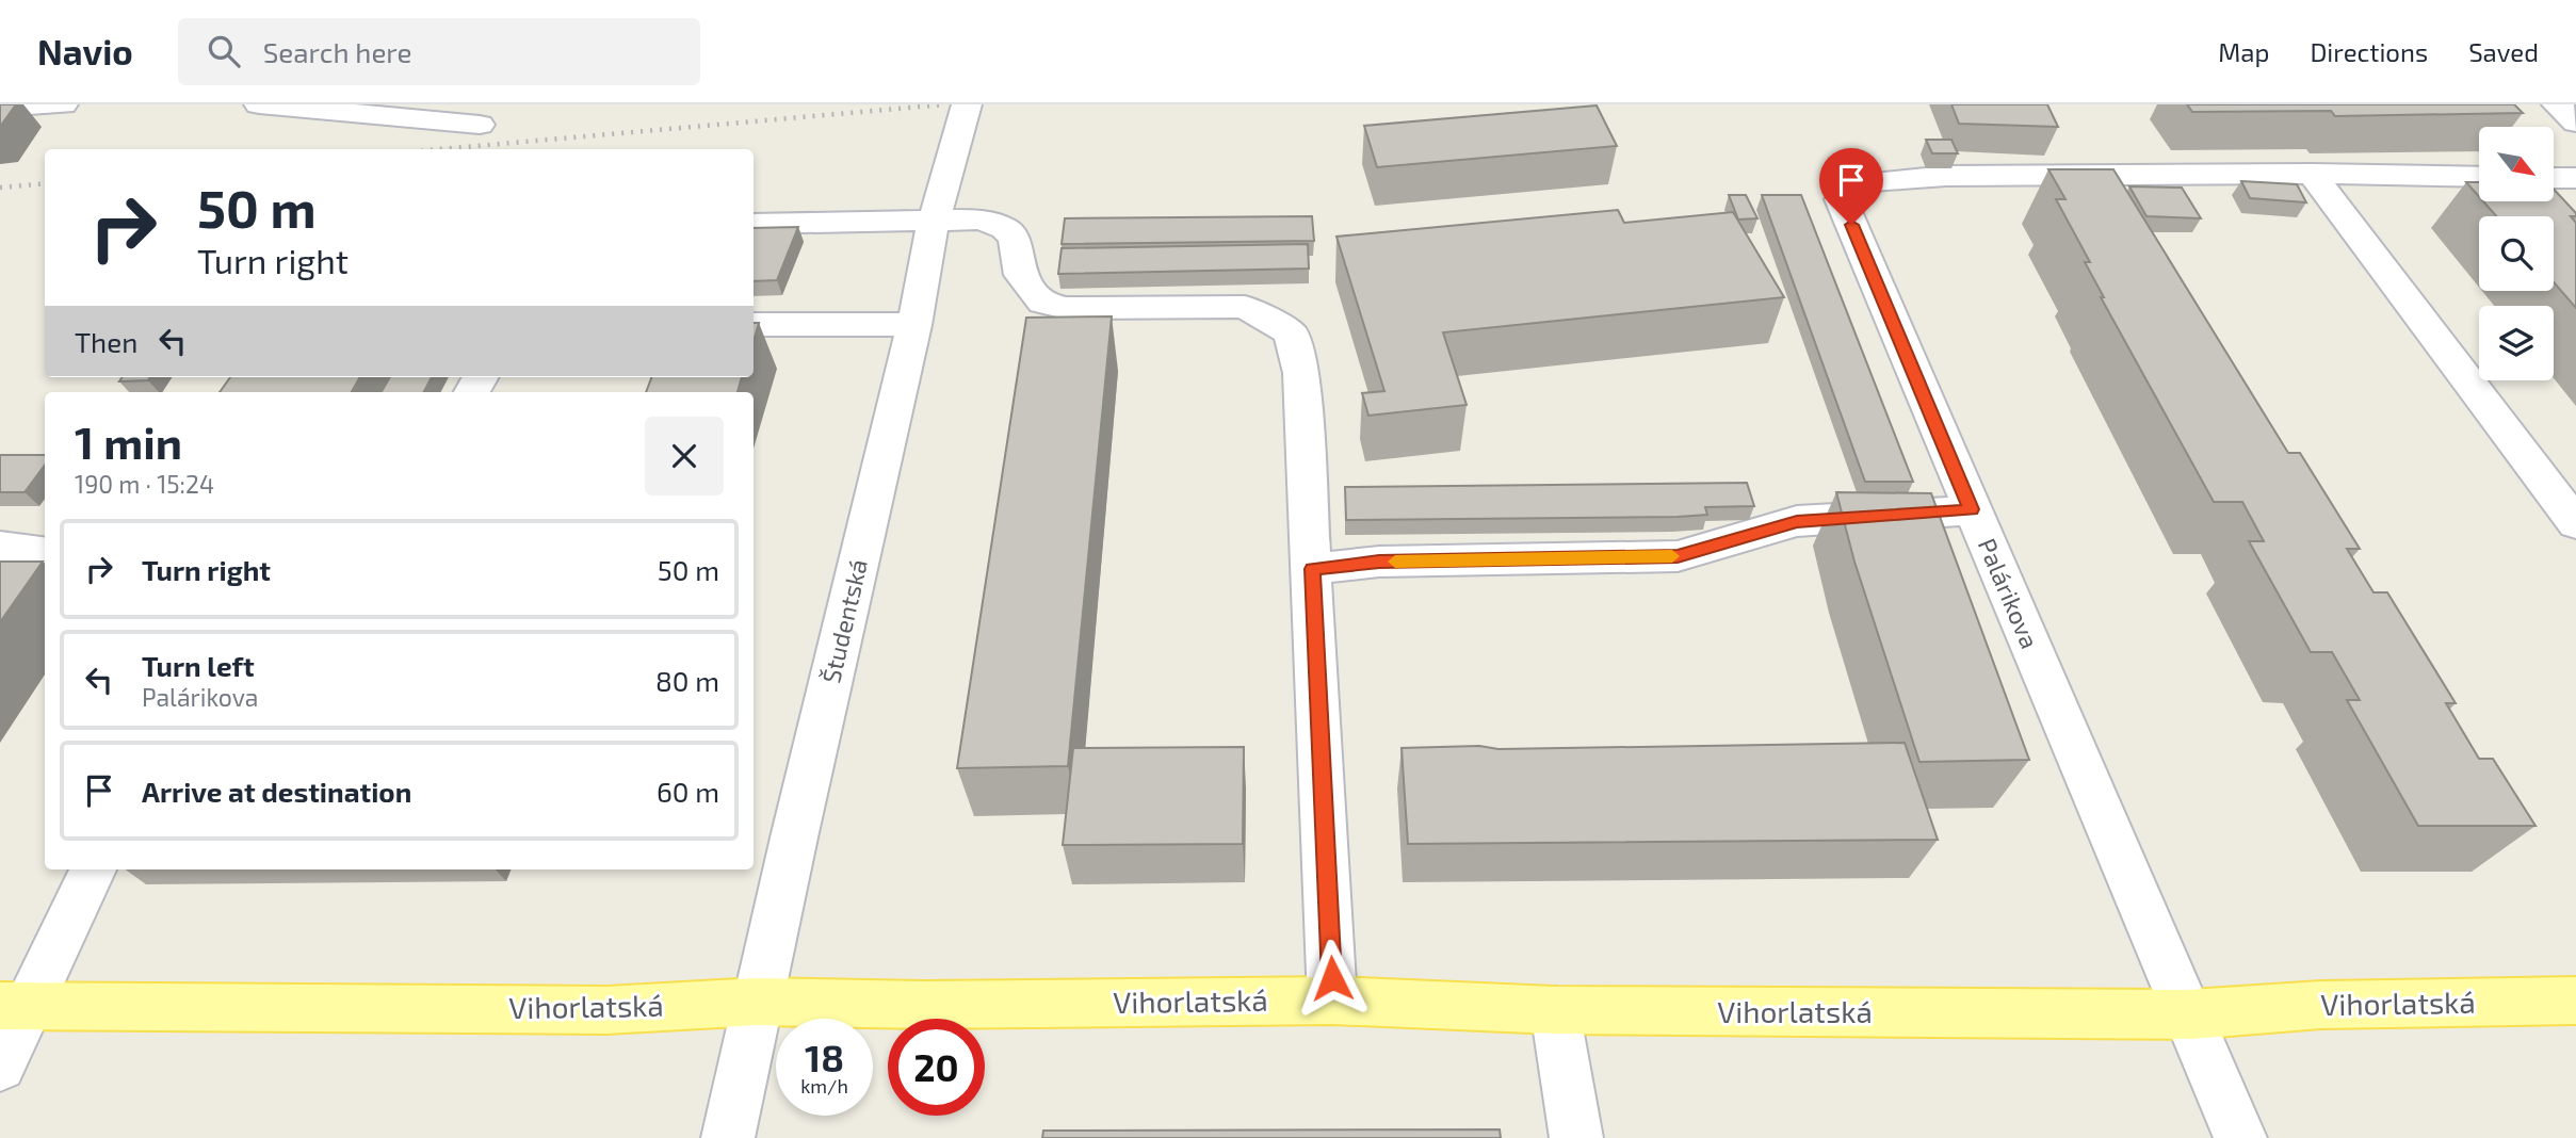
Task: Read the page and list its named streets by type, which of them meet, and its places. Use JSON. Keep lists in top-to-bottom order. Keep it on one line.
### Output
{"streets":{"main road":["Vihorlatská"],"street":["Palárikova","Študentská"]},"crossings":[["Palárikova","Vihorlatská"],["Študentská","Vihorlatská"]],"north":"bottom right","page":{"header":"Navio","search":"Search here","nav":["Map","Directions","Saved"],"turn":["50 m","Turn right"],"then":"Then","heading":["1 min","190 m · 15:24"],"list":[{"name":"Turn right","value":"50 m"},{"name":"Turn left","note":"Palárikova","value":"80 m"},{"name":"Arrive at destination","value":"60 m"}],"speed":"18 km/h","limit":"20"}}
